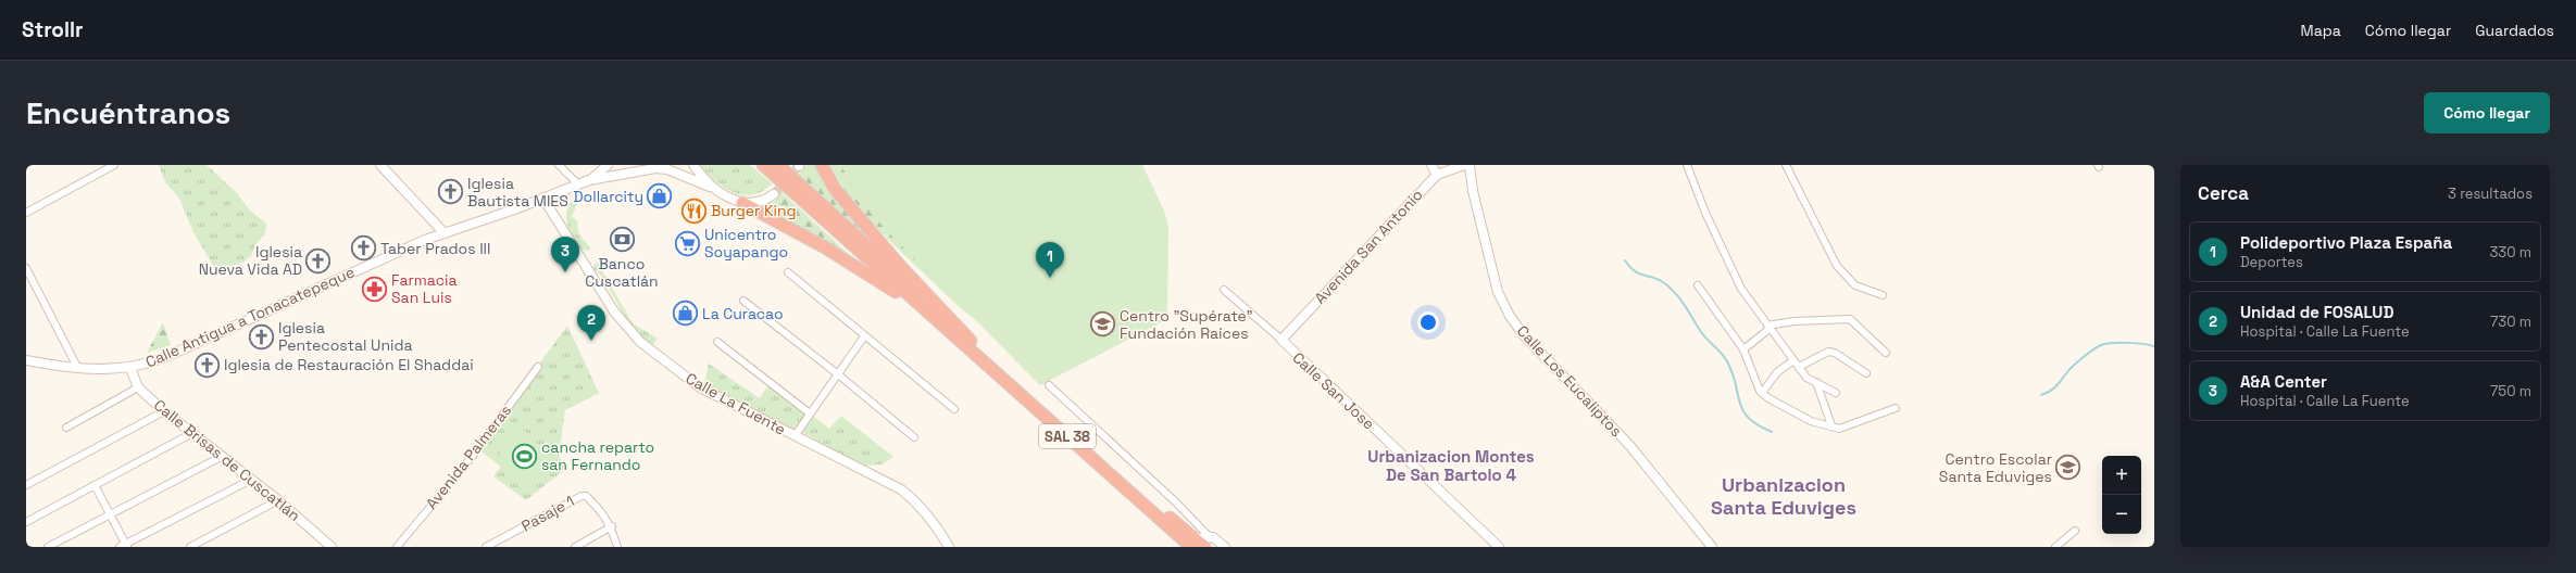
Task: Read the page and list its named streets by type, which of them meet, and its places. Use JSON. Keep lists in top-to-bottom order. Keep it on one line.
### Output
{"streets":{"highway":["SAL 38"],"street":["Avenida San Antonio","Calle Antigua a Tonacatepeque","Calle Los Eucaliptos","Calle San Jose","Calle La Fuente","Avenida Palmeras","Calle Brisas de Cuscatlán","Pasaje 1"]},"crossings":[["Avenida San Antonio","Calle San Jose"],["Calle Antigua a Tonacatepeque","Calle La Fuente"],["Calle Antigua a Tonacatepeque","Calle Brisas de Cuscatlán"]],"districts":["Urbanizacion Montes De San Bartolo 4","Urbanizacion Santa Eduviges"],"places":{"church":["Iglesia Bautista MIES","Taber Prados III","Iglesia Nueva Vida AD","Iglesia Pentecostal Unida","Iglesia de Restauración El Shaddai"],"shop":["Dollarcity","La Curacao"],"restaurant":["Burger King"],"bank":["Banco Cuscatlán"],"supermarket":["Unicentro Soyapango"],"pharmacy":["Farmacia San Luis"],"school or university":["Centro \"Supérate\" Fundación Raíces","Centro Escolar Santa Eduviges"],"sports":["cancha reparto san Fernando"]},"page":{"header":"Strollr","nav":["Mapa","Cómo llegar","Guardados"],"buttons":"Cómo llegar","title":"Encuéntranos","heading":["Cerca","3 resultados"],"list":[{"mark":"1","name":"Polideportivo Plaza España","note":"Deportes","value":"330 m"},{"mark":"2","name":"Unidad de FOSALUD","note":"Hospital · Calle La Fuente","value":"730 m"},{"mark":"3","name":"A&A Center","note":"Hospital · Calle La Fuente","value":"750 m"}],"pins":["3","1","2"],"map_buttons":["+","−"]}}
